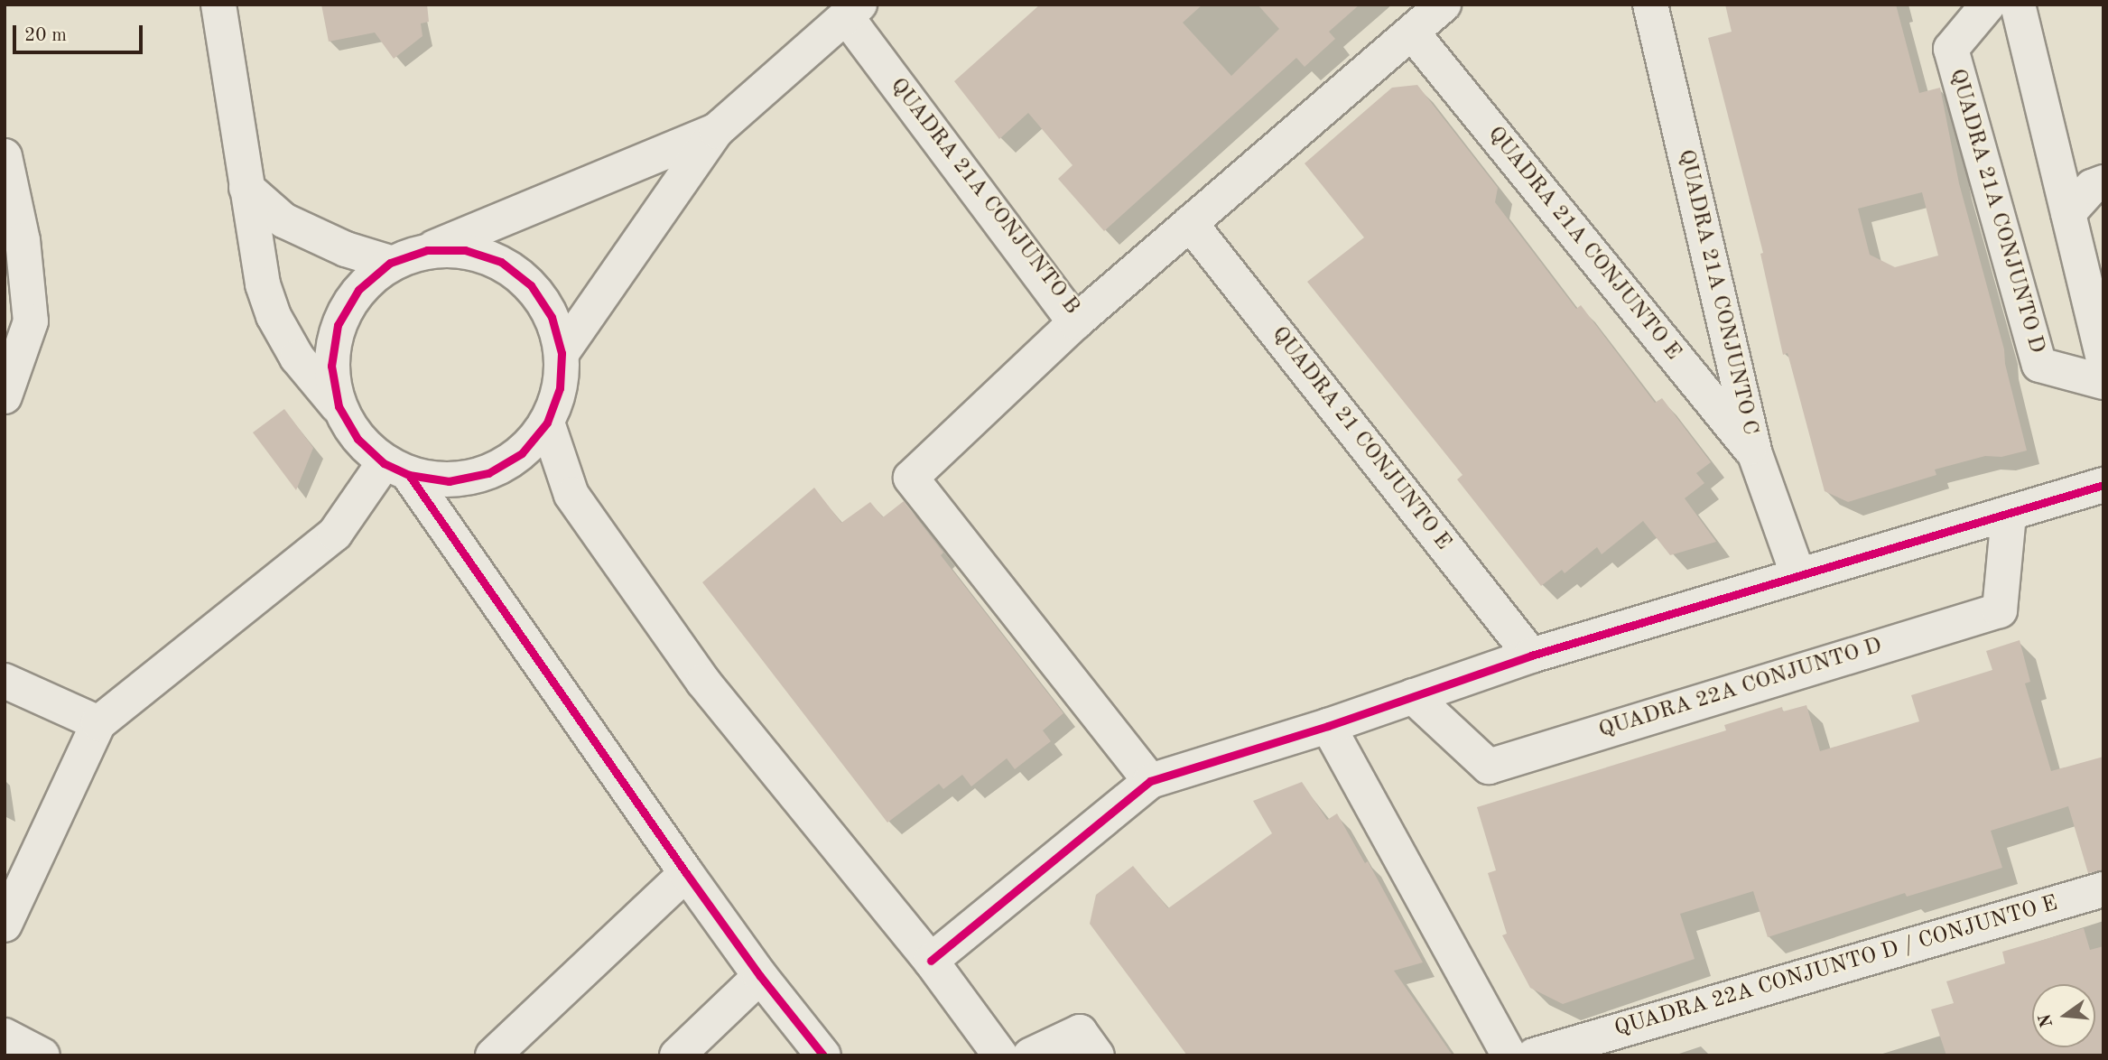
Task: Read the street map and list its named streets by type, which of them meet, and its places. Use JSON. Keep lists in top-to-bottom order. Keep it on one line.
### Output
{"streets":{"street":["QUADRA 21A CONJUNTO B","QUADRA 21A CONJUNTO D","QUADRA 21A CONJUNTO E","QUADRA 21A CONJUNTO C","QUADRA 21 CONJUNTO E","QUADRA 22A CONJUNTO D","QUADRA 22A CONJUNTO D / CONJUNTO E"]},"crossings":[["QUADRA 21A CONJUNTO B","QUADRA 21A CONJUNTO E"],["QUADRA 21A CONJUNTO B","QUADRA 21 CONJUNTO E"],["QUADRA 21A CONJUNTO E","QUADRA 21A CONJUNTO C"]],"scale_bar":"20 m","north":"left"}
